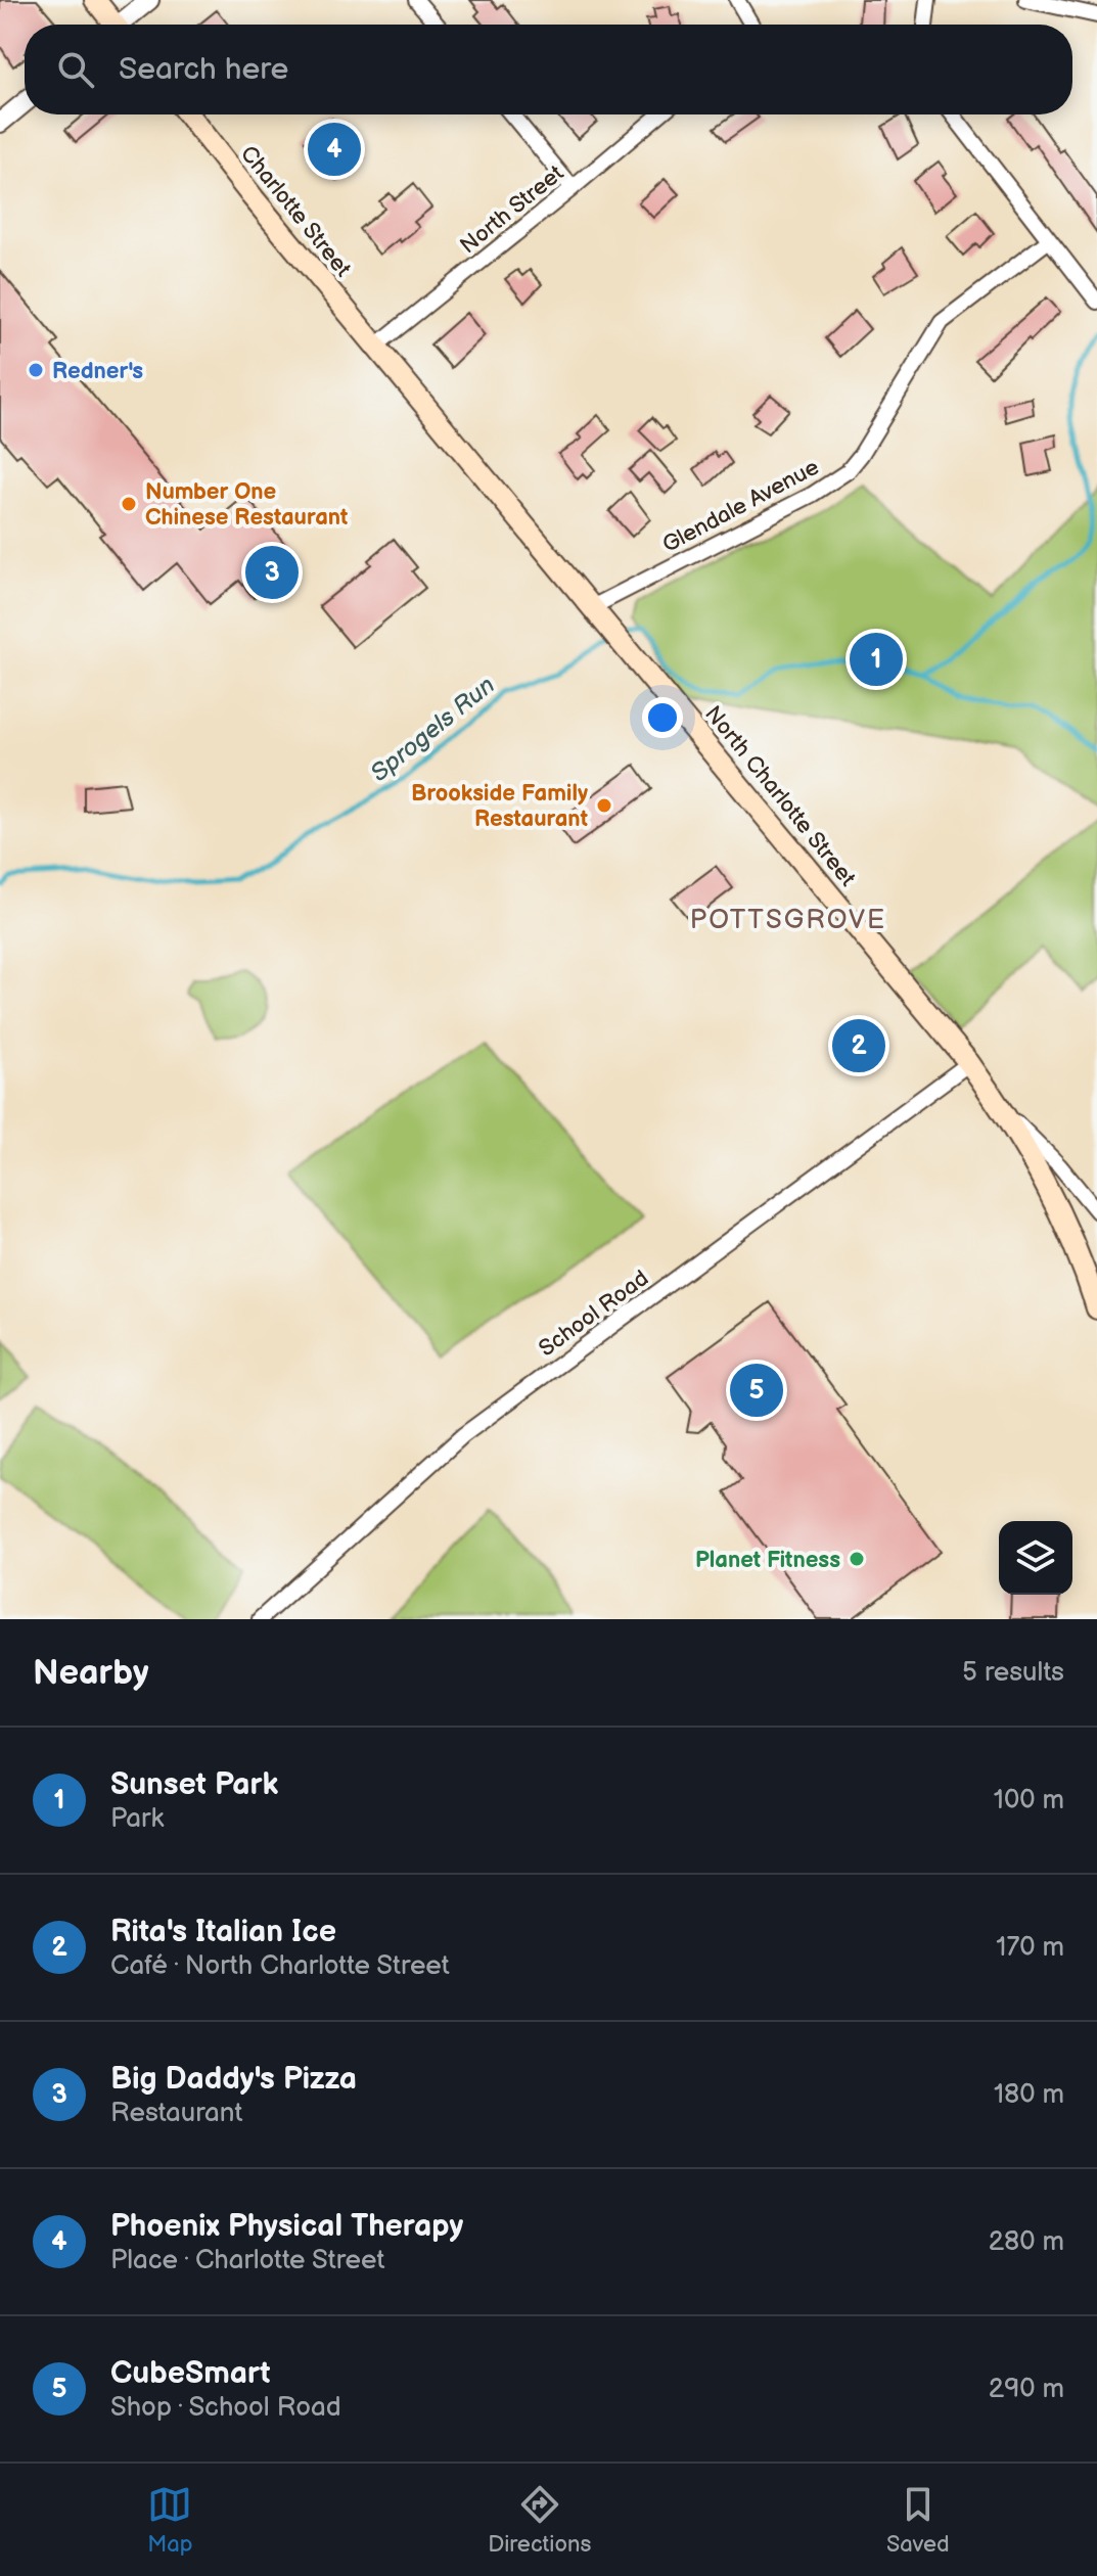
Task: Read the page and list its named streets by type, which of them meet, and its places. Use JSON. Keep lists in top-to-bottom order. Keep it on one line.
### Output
{"streets":{"main road":["Charlotte Street","North Charlotte Street"],"street":["North Street","Glendale Avenue","School Road"]},"crossings":[["North Street","Charlotte Street"],["North Street","North Charlotte Street"],["Charlotte Street","North Charlotte Street"],["Glendale Avenue","North Charlotte Street"],["North Charlotte Street","School Road"]],"districts":["POTTSGROVE"],"water":["Sprogels Run"],"places":["Redner's","Number One Chinese Restaurant","Brookside Family Restaurant","Planet Fitness"],"page":{"search":"Search here","pins":["4","3","1","2","5"],"heading":["Nearby","5 results"],"list":[{"mark":"1","name":"Sunset Park","note":"Park","value":"100 m"},{"mark":"2","name":"Rita's Italian Ice","note":"Café · North Charlotte Street","value":"170 m"},{"mark":"3","name":"Big Daddy's Pizza","note":"Restaurant","value":"180 m"},{"mark":"4","name":"Phoenix Physical Therapy","note":"Place · Charlotte Street","value":"280 m"},{"mark":"5","name":"CubeSmart","note":"Shop · School Road","value":"290 m"}],"nav":["Map","Directions","Saved"]}}
